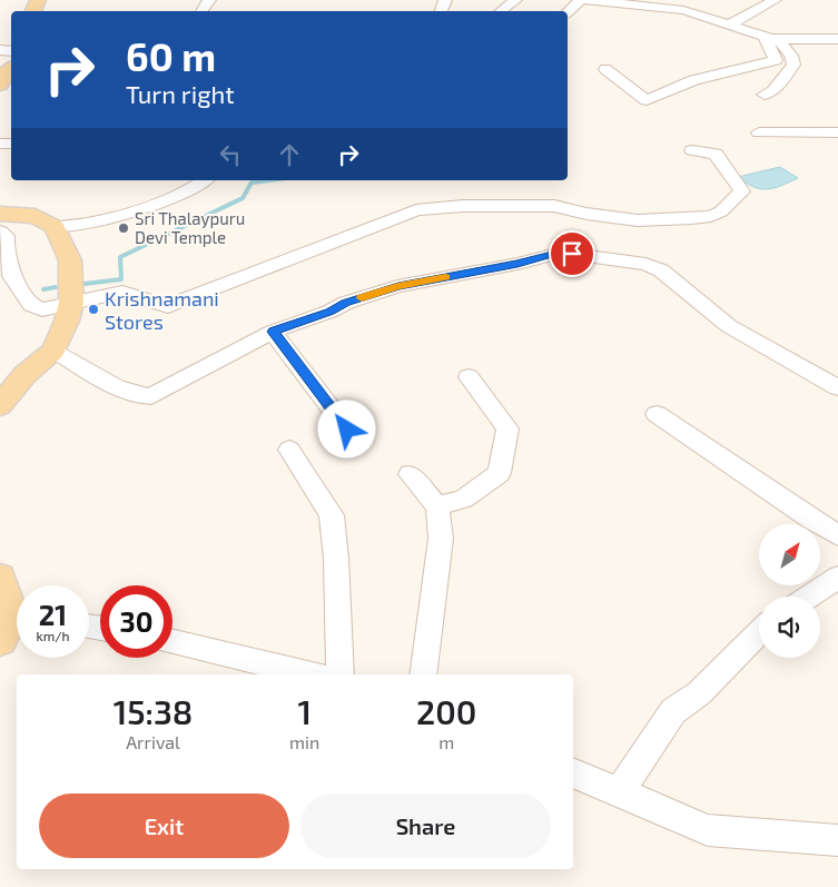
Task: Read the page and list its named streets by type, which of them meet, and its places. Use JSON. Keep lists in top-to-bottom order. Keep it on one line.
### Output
{"places":["Sri Thalaypuru Devi Temple","Krishnamani Stores"],"north":"top right","page":{"turn":["60 m","Turn right"],"speed":"21 km/h","limit":"30","eta":["15:38","Arrival","1","min","200","m"],"buttons":["Exit","Share"]}}
